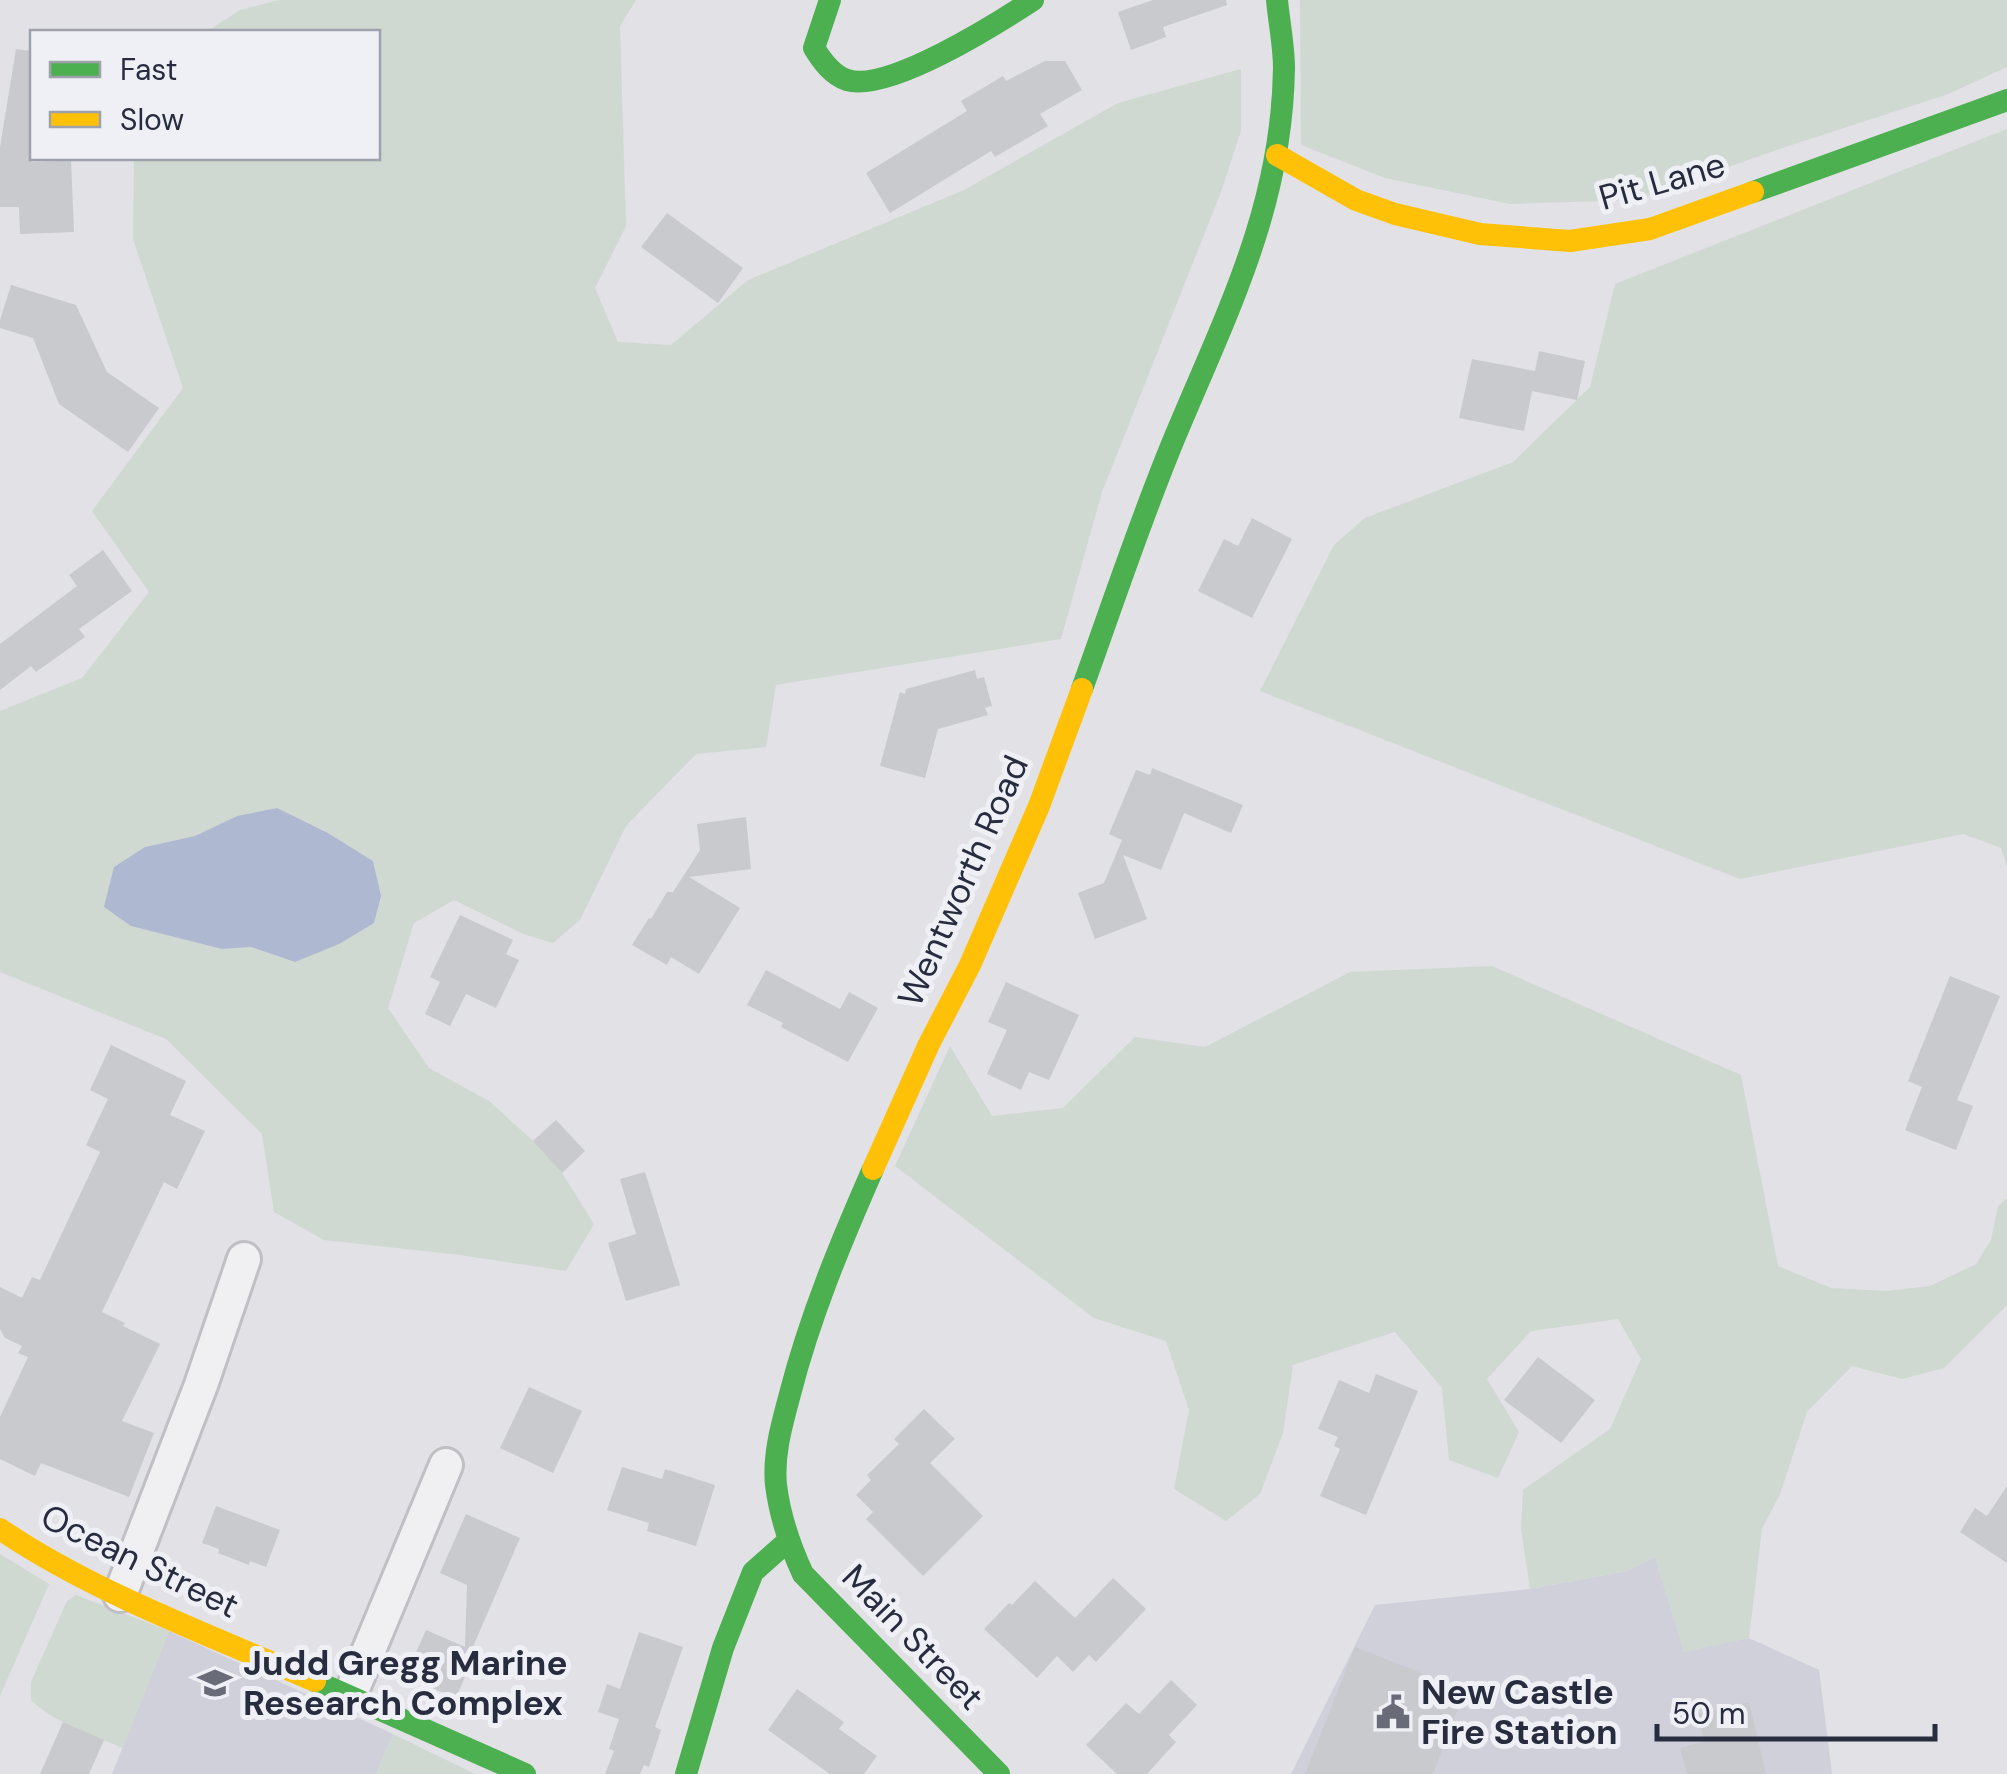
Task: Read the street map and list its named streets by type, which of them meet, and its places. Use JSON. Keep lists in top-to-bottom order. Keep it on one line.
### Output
{"streets":{"main road":["Pit Lane","Wentworth Road","Ocean Street","Main Street"]},"crossings":[["Pit Lane","Wentworth Road"],["Wentworth Road","Main Street"]],"places":{"school or university":["Judd Gregg Marine Research Complex"],"public building":["New Castle Fire Station"]},"legend":["Fast","Slow"],"scale_bar":"50 m"}
